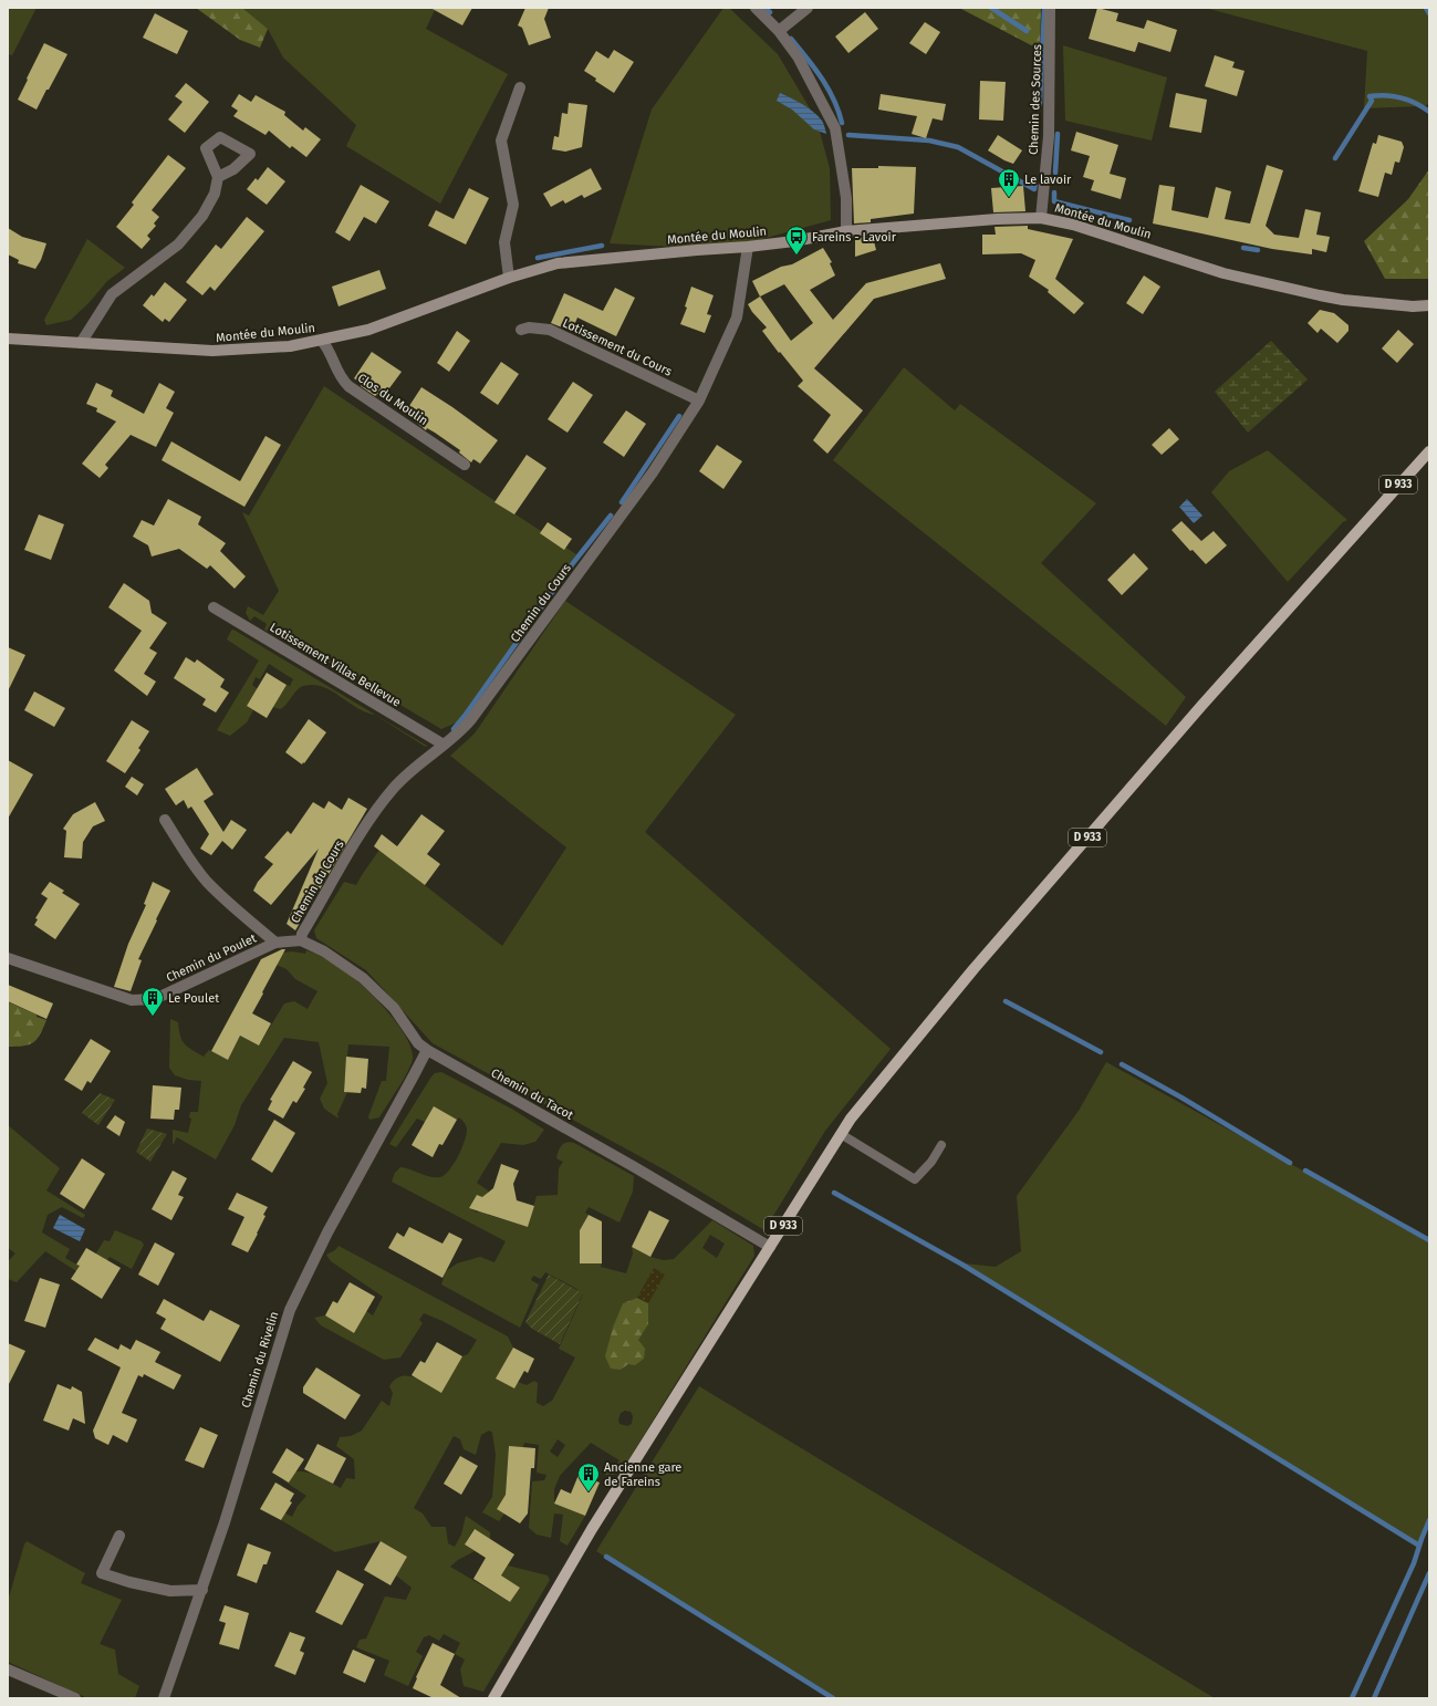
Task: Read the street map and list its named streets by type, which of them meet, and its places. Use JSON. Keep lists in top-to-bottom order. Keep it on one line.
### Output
{"streets":{"main road":["D 933"],"street":["Chemin des Sources","Montée du Moulin","Lotissement du Cours","Clos du Moulin","Chemin du Cours","Lotissement Villas Bellevue","Chemin du Poulet","Chemin du Tacot","Chemin du Rivelin"]},"crossings":[["Chemin des Sources","Montée du Moulin"],["Montée du Moulin","Clos du Moulin"],["Montée du Moulin","Chemin du Cours"],["Lotissement du Cours","Chemin du Cours"],["D 933","Chemin du Tacot"],["Chemin du Cours","Lotissement Villas Bellevue"],["Chemin du Cours","Chemin du Poulet"],["Chemin du Cours","Chemin du Tacot"],["Chemin du Poulet","Chemin du Tacot"],["Chemin du Tacot","Chemin du Rivelin"]],"places":{"building":["Le lavoir","Le Poulet","Ancienne gare de Fareins"],"bus stop":["Fareins - Lavoir"]}}
